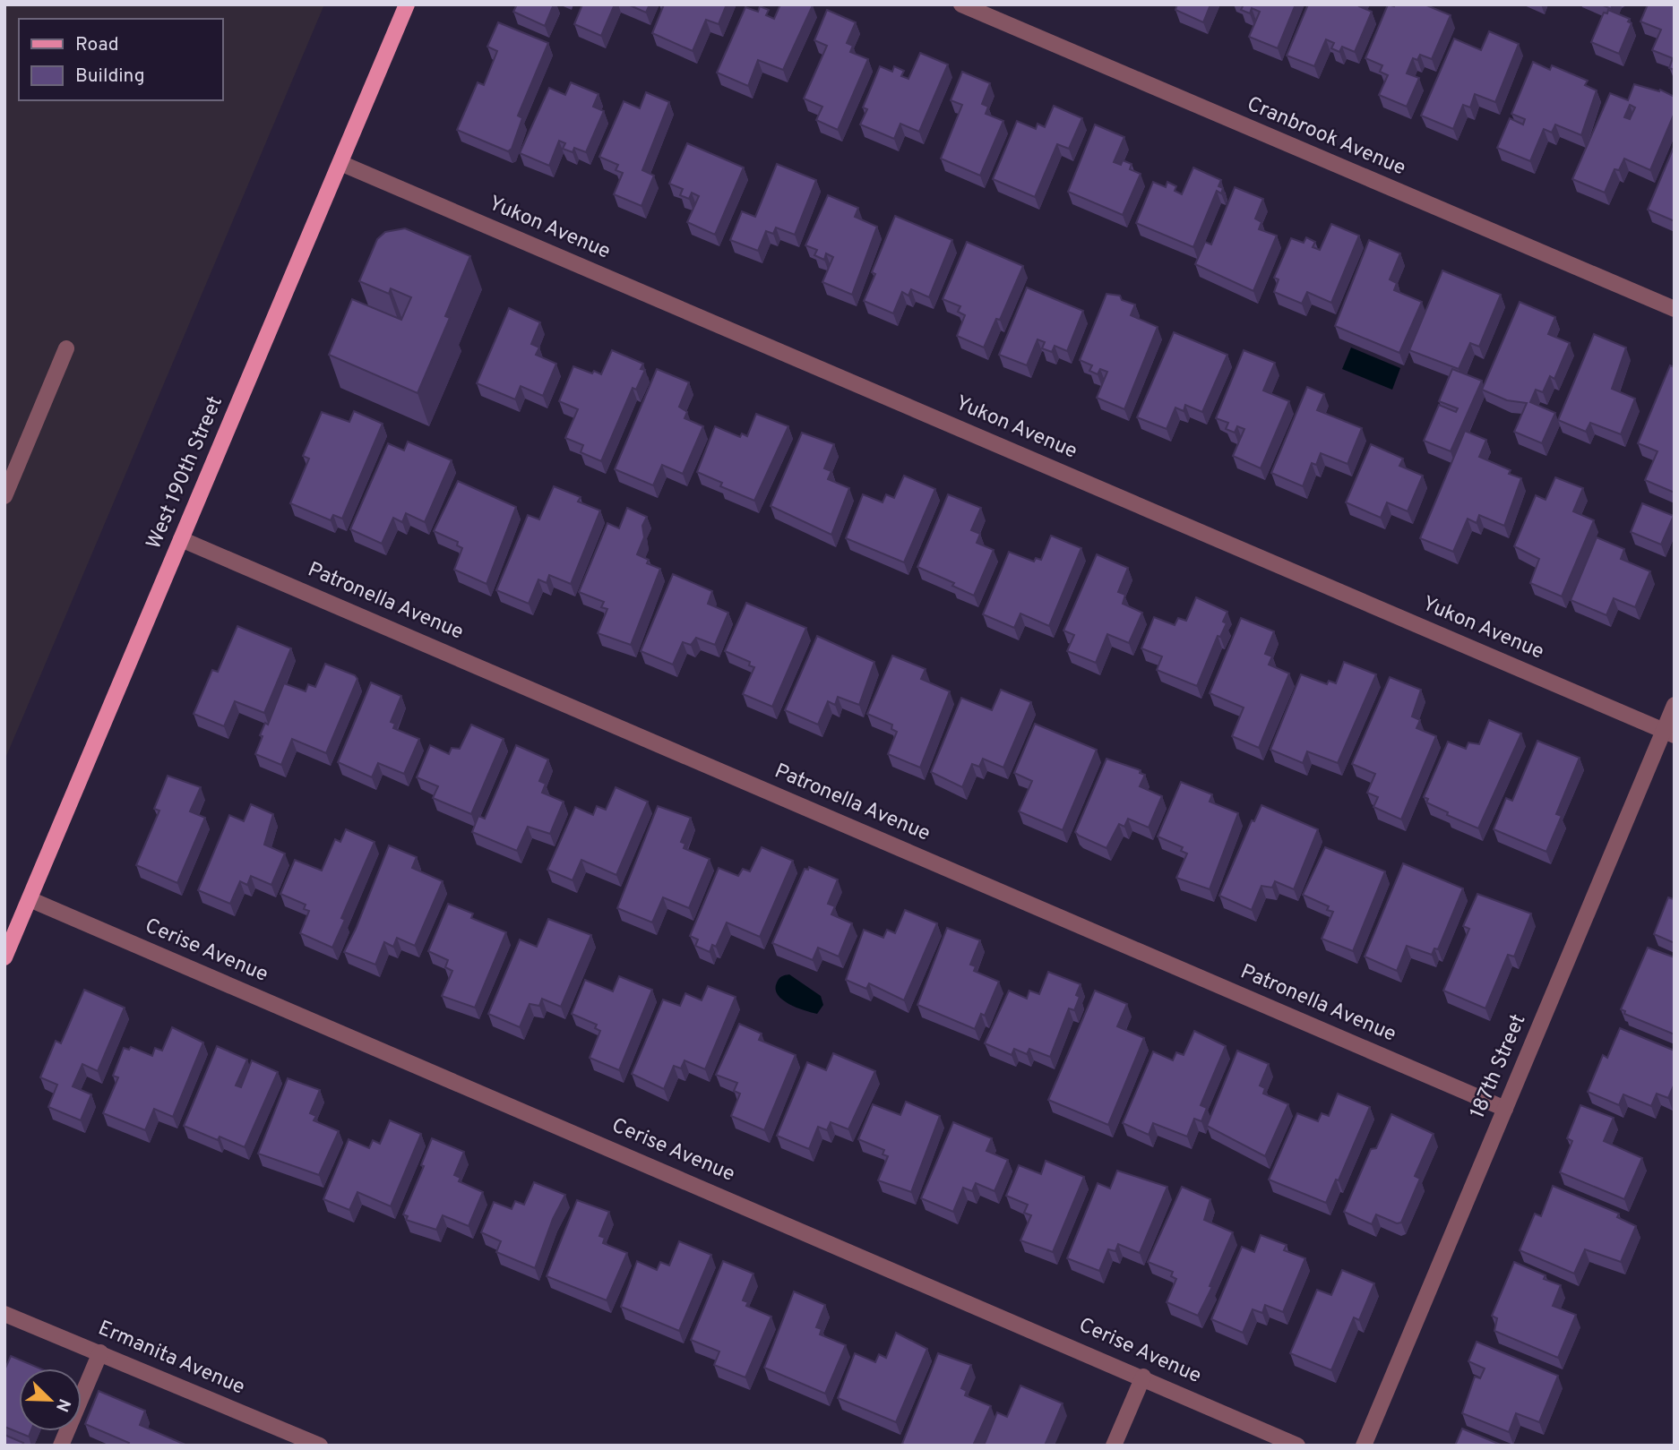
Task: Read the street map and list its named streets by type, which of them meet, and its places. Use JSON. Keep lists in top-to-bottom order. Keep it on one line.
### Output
{"streets":{"main road":["West 190th Street"],"street":["Cranbrook Avenue","Yukon Avenue","Patronella Avenue","Cerise Avenue","187th Street","Ermanita Avenue"]},"crossings":[["Yukon Avenue","West 190th Street"],["Yukon Avenue","187th Street"],["West 190th Street","Patronella Avenue"],["West 190th Street","Cerise Avenue"],["Patronella Avenue","187th Street"]],"legend":["Road","Building"],"north":"bottom right"}
